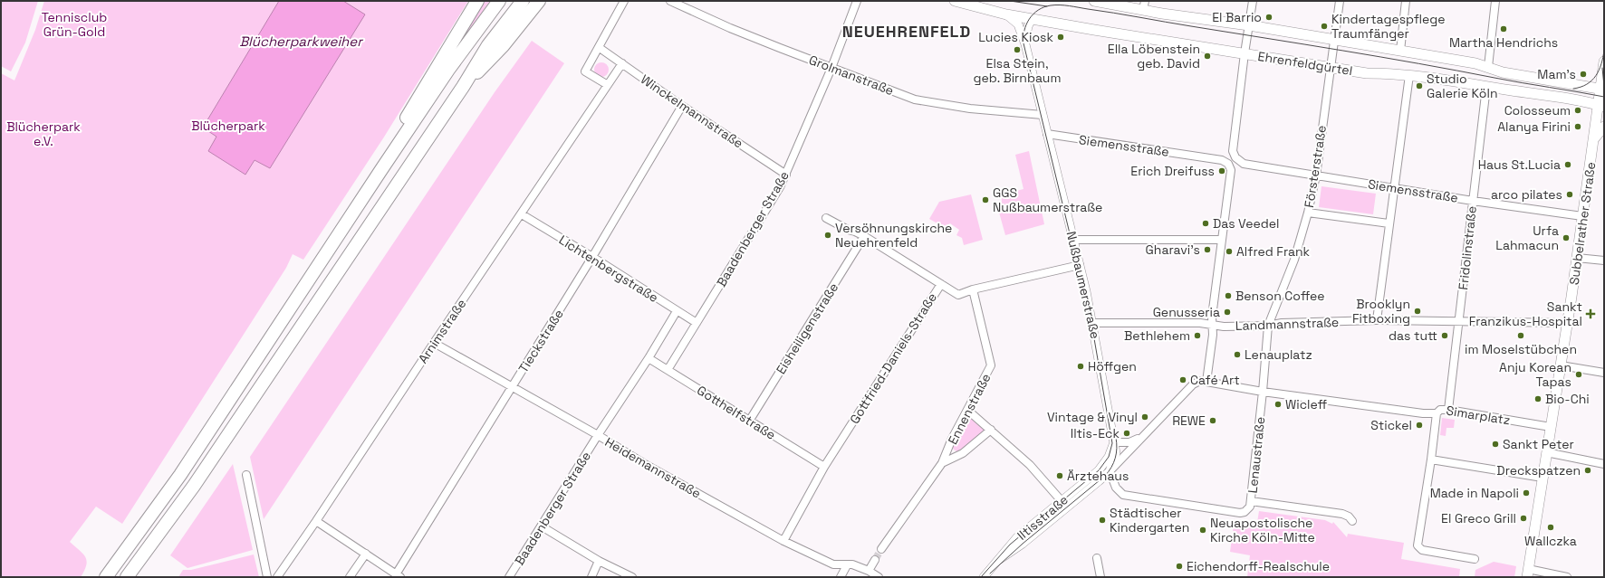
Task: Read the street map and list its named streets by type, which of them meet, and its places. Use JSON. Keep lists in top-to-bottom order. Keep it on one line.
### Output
{"streets":{"main road":["Ehrenfeldgürtel","Subbelrather Straße"],"street":["Grolmanstraße","Winckelmannstraße","Siemensstraße","Försterstraße","Baadenberger Straße","Fridolinstraße","Lichtenbergstraße","Nußbaumerstraße","Landmannstraße","Eisheiligenstraße","Arnimstraße","Tieckstraße","Gottfried-Daniels-Straße","Ennenstraße","Gotthelfstraße","Simarplatz","Lenaustraße","Heidemannstraße","Iltisstraße"]},"crossings":[["Ehrenfeldgürtel","Siemensstraße"],["Ehrenfeldgürtel","Försterstraße"],["Ehrenfeldgürtel","Subbelrather Straße"],["Ehrenfeldgürtel","Fridolinstraße"],["Ehrenfeldgürtel","Nußbaumerstraße"],["Grolmanstraße","Baadenberger Straße"],["Grolmanstraße","Nußbaumerstraße"],["Winckelmannstraße","Baadenberger Straße"],["Winckelmannstraße","Arnimstraße"],["Winckelmannstraße","Tieckstraße"],["Siemensstraße","Försterstraße"],["Siemensstraße","Subbelrather Straße"],["Siemensstraße","Fridolinstraße"],["Siemensstraße","Nußbaumerstraße"],["Försterstraße","Landmannstraße"],["Subbelrather Straße","Landmannstraße"],["Subbelrather Straße","Simarplatz"],["Baadenberger Straße","Lichtenbergstraße"],["Baadenberger Straße","Gotthelfstraße"],["Baadenberger Straße","Heidemannstraße"],["Fridolinstraße","Landmannstraße"],["Fridolinstraße","Simarplatz"],["Lichtenbergstraße","Arnimstraße"],["Lichtenbergstraße","Tieckstraße"],["Nußbaumerstraße","Landmannstraße"],["Nußbaumerstraße","Gottfried-Daniels-Straße"],["Nußbaumerstraße","Iltisstraße"],["Eisheiligenstraße","Gotthelfstraße"],["Arnimstraße","Heidemannstraße"],["Tieckstraße","Heidemannstraße"],["Gottfried-Daniels-Straße","Ennenstraße"],["Gottfried-Daniels-Straße","Gotthelfstraße"],["Gottfried-Daniels-Straße","Heidemannstraße"]],"districts":["NEUEHRENFELD"],"water":["Blücherparkweiher"],"parks":["Tennisclub Grün-Gold","Blücherpark","Blücherpark e.V."],"places":{"other":["El Barrio","Kindertagespflege Traumfänger","Martha Hendrichs","Lucies Kiosk","Elsa Stein, geb. Birnbaum","Ella Löbenstein geb. David","Mam's","Studio Galerie Köln","Colosseum","Alanya Firini","Haus St.Lucia","Erich Dreifuss","arco pilates","GGS Nußbaumerstraße","Das Veedel","Versöhnungskirche Neuehrenfeld","Urfa Lahmacun","Gharavi's","Alfred Frank","Benson Coffee","Brooklyn Fitboxing","Genusseria","Bethlehem","das tutt","im Moselstübchen","Lenauplatz","Höffgen","Anju Korean Tapas","Café Art","Bio-Chi","Wicleff","Vintage & Vinyl","REWE","Stickel","Iltis-Eck","Sankt Peter","Dreckspatzen","Ärztehaus","Made in Napoli","El Greco Grill","Städtischer Kindergarten","Wallczka","Neuapostolische Kirche Köln-Mitte","Eichendorff-Realschule"],"health":["Sankt Franzikus-Hospital"]}}
